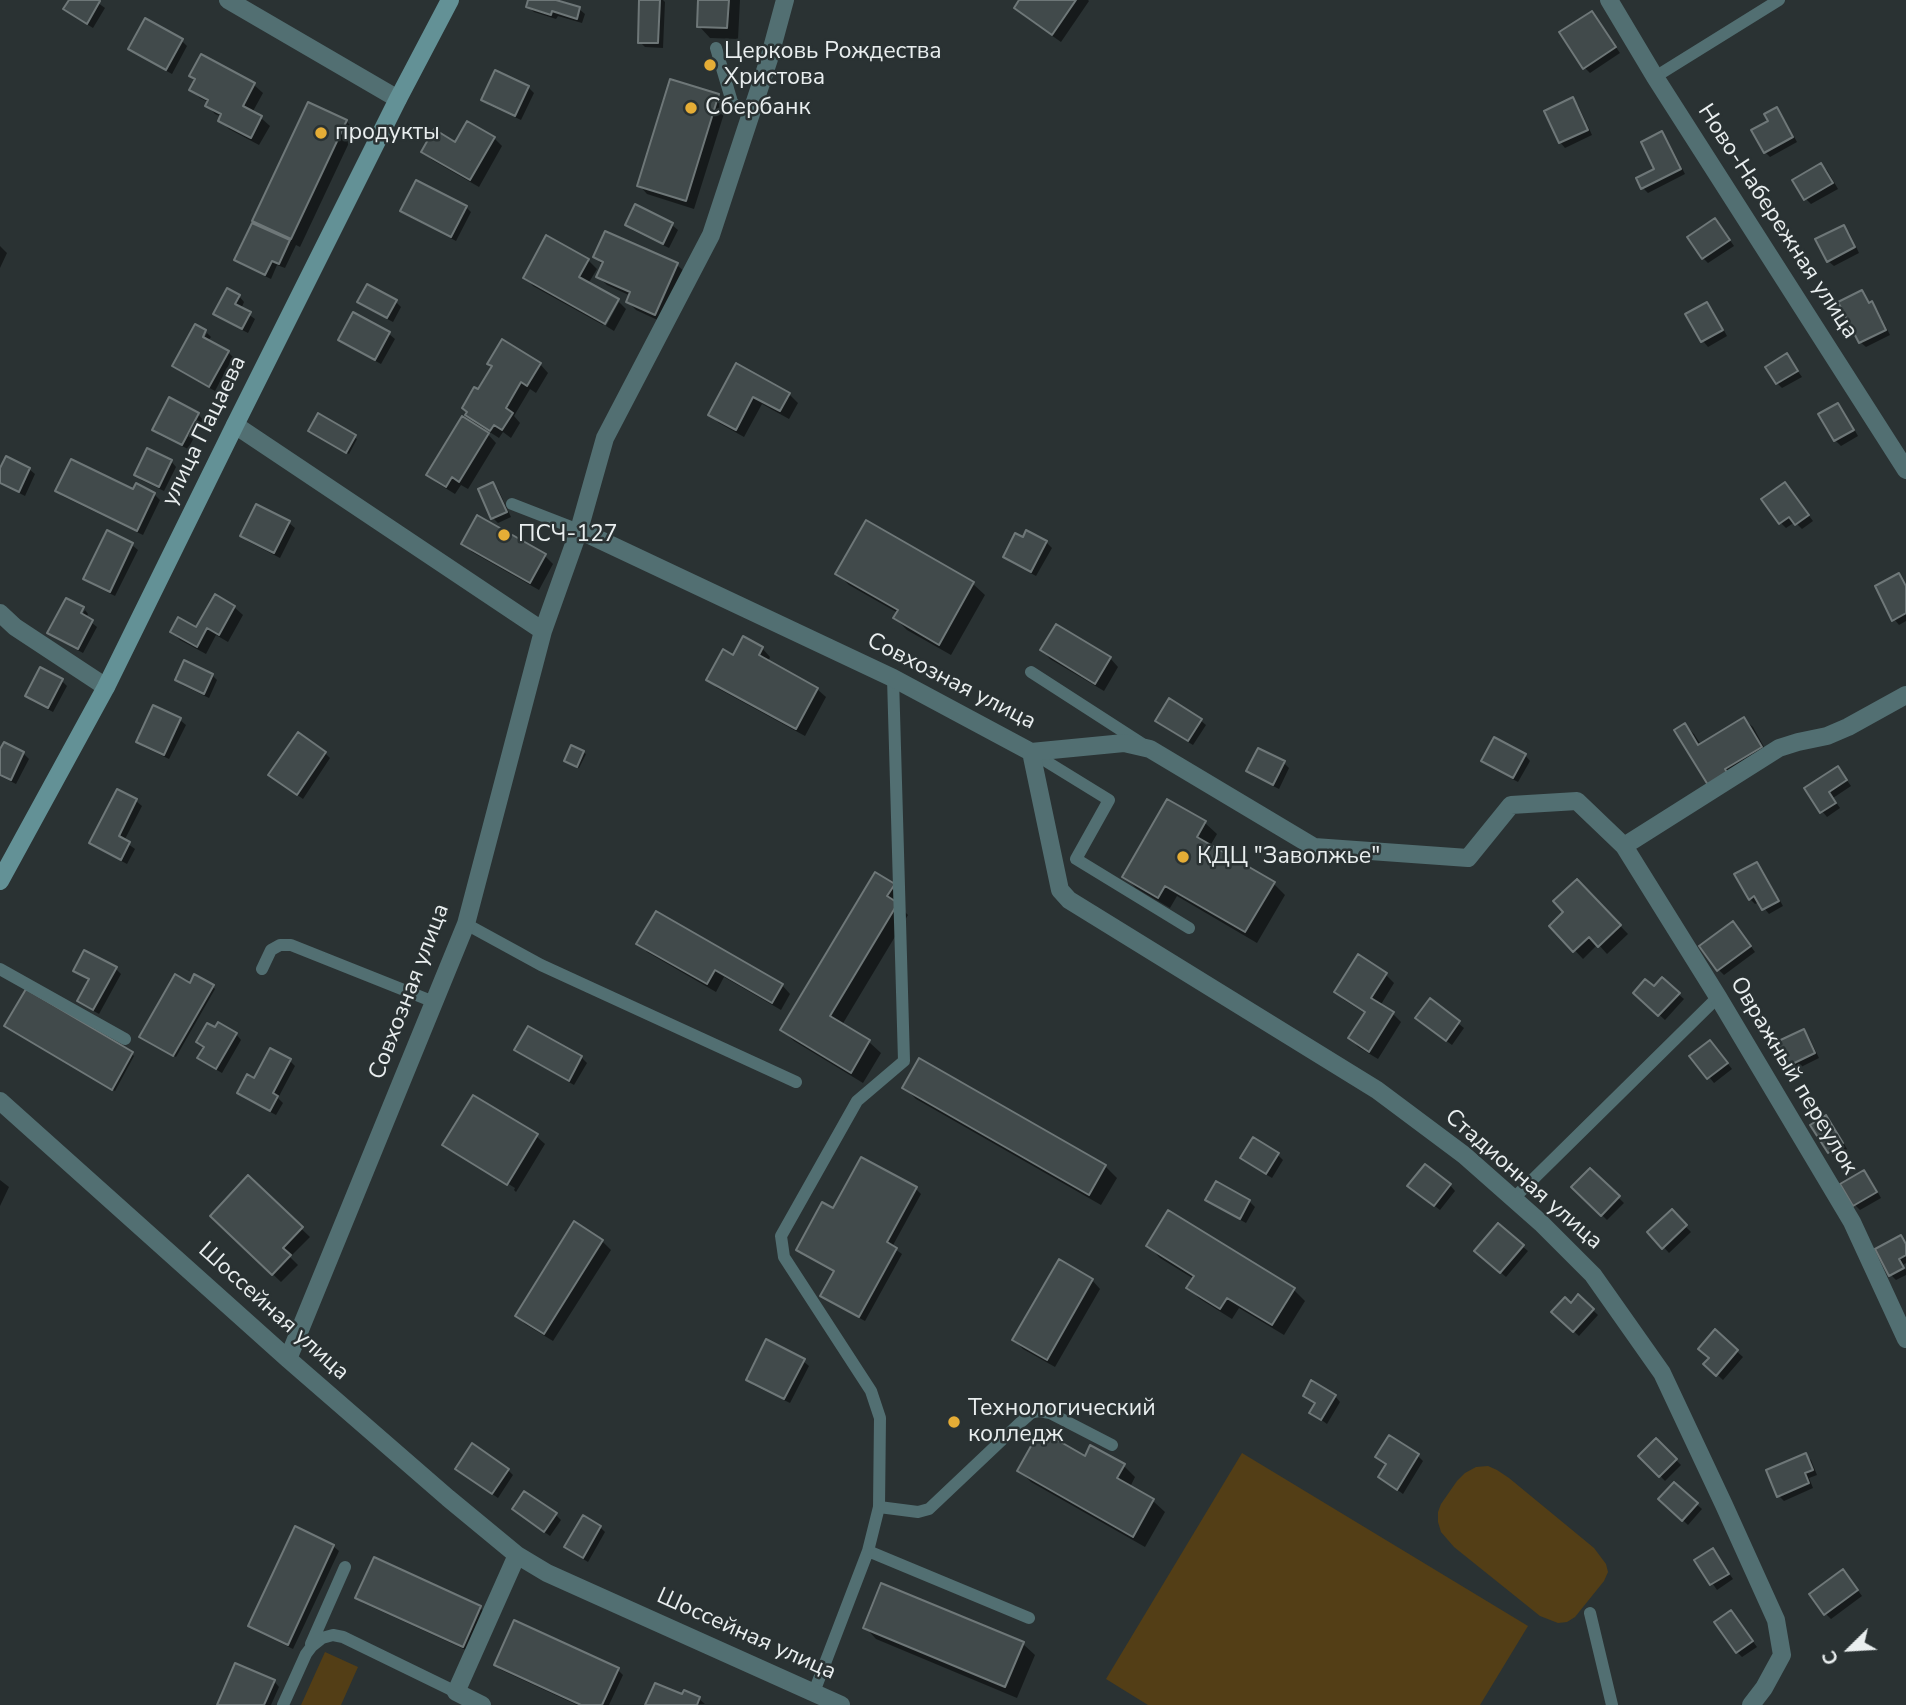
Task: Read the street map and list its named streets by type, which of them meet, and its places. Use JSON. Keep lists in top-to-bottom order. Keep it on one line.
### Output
{"streets":{"street":["Ново-Набережная улица","улица Пацаева","Совхозная улица","Овражный переулок","Стадионная улица","Шоссейная улица"]},"crossings":[["Совхозная улица","Овражный переулок"],["Совхозная улица","Стадионная улица"],["Совхозная улица","Шоссейная улица"]],"places":["Церковь Рождества Христова","Сбербанк","продукты","ПСЧ-127","КДЦ \"Заволжье\"","Технологический колледж"],"north":"bottom left"}
